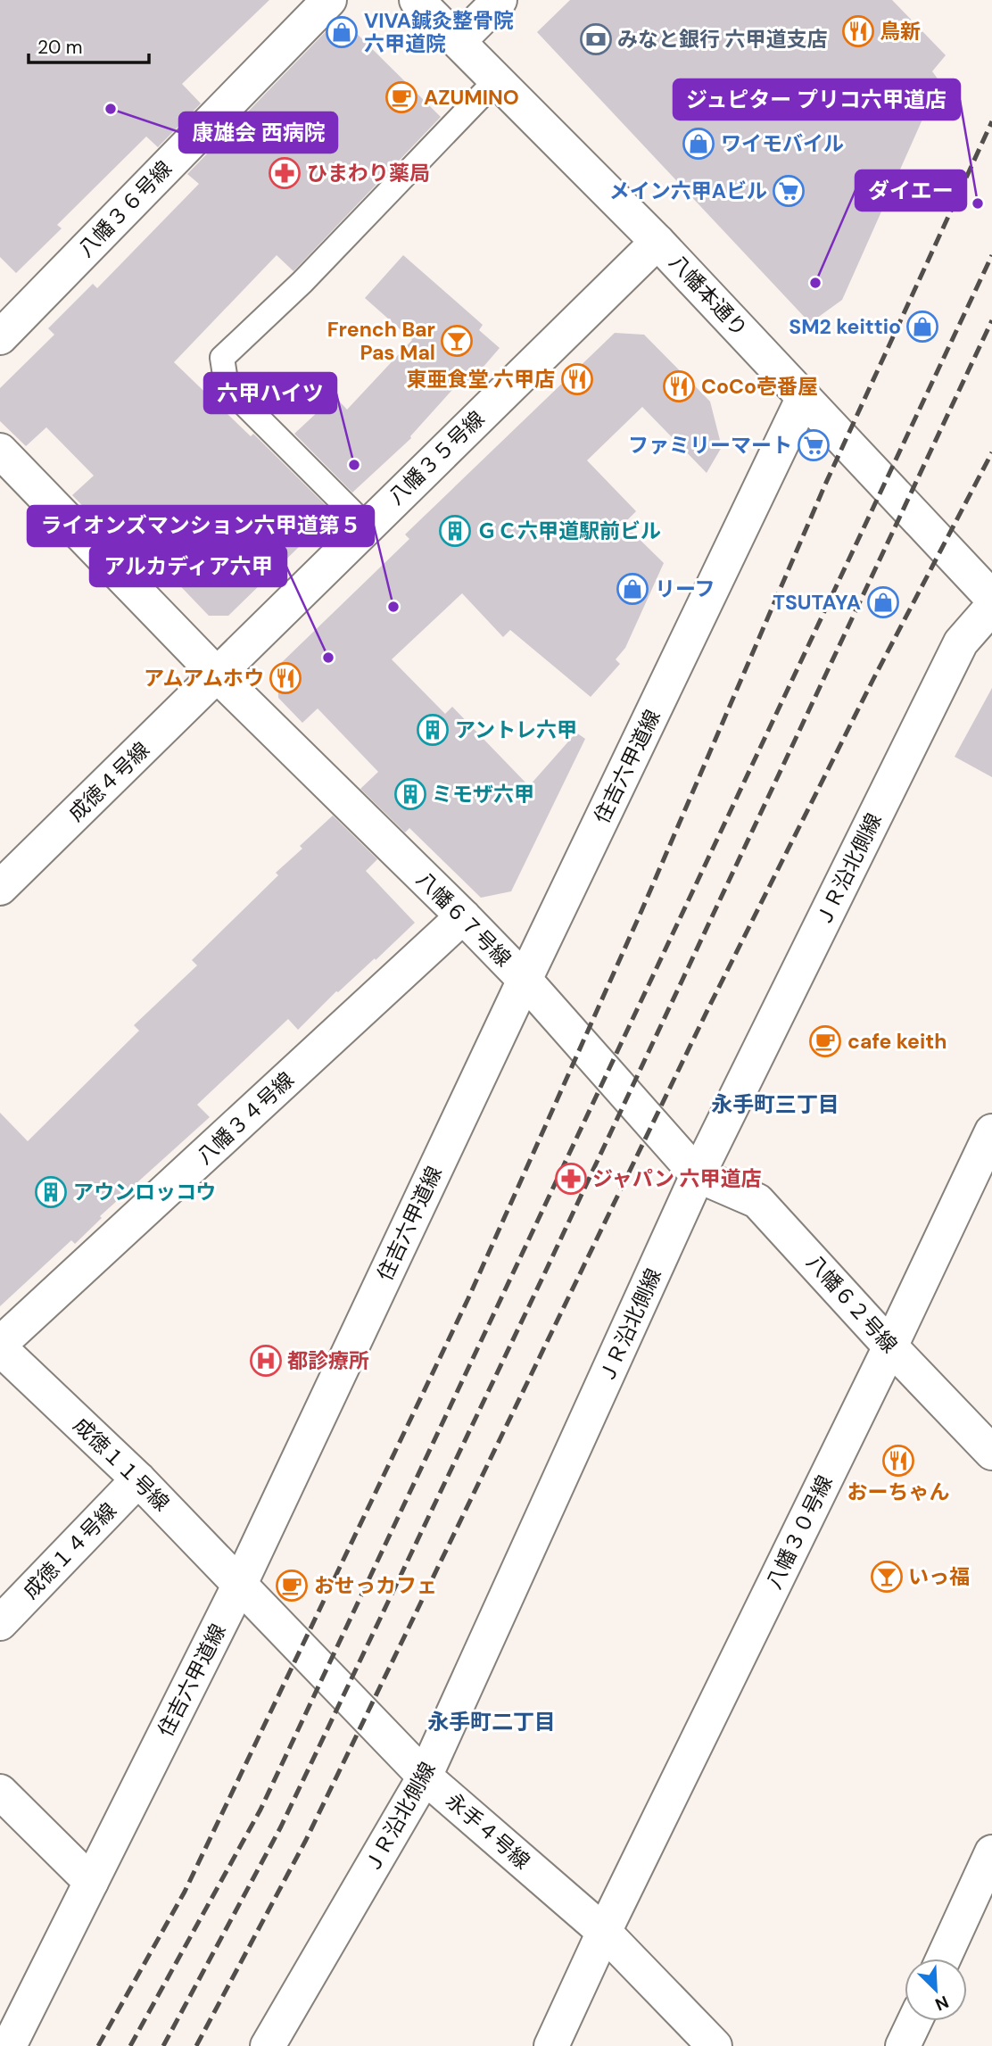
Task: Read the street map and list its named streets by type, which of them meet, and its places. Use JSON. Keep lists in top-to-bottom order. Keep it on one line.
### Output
{"streets":{"street":["八幡３６号線","八幡本通り","八幡３５号線","住吉六甲道線","成徳４号線","ＪＲ沿北側線","八幡６７号線","八幡３４号線","八幡６２号線","成徳１１号線","八幡３０号線","成徳１４号線","永手４号線"]},"crossings":[["八幡本通り","八幡３５号線"],["八幡本通り","住吉六甲道線"],["八幡３５号線","成徳４号線"],["八幡３５号線","八幡６７号線"],["住吉六甲道線","八幡６７号線"],["住吉六甲道線","成徳１１号線"],["住吉六甲道線","永手４号線"],["成徳４号線","八幡６７号線"],["ＪＲ沿北側線","八幡６７号線"],["ＪＲ沿北側線","八幡６２号線"],["ＪＲ沿北側線","永手４号線"],["八幡６７号線","八幡３４号線"],["八幡６７号線","八幡６２号線"],["八幡３４号線","成徳１１号線"],["八幡６２号線","八幡３０号線"],["成徳１１号線","成徳１４号線"],["成徳１１号線","永手４号線"],["八幡３０号線","永手４号線"]],"districts":["永手町三丁目","永手町二丁目"],"places":{"restaurant":["鳥新","東亜食堂 六甲店","CoCo壱番屋","アムアムホウ","おーちゃん"],"shop":["VIVA鍼灸整骨院 六甲道院","ワイモバイル","SM2 keittio","リーフ","TSUTAYA"],"bank":["みなと銀行 六甲道支店"],"cafe":["AZUMINO","cafe keith","おせっカフェ"],"other":["康雄会 西病院","ジュピター プリコ六甲道店","ダイエー","六甲ハイツ","ライオンズマンション六甲道第５","アルカディア六甲"],"pharmacy":["ひまわり薬局","ジャパン 六甲道店"],"supermarket":["メイン六甲Aビル","ファミリーマート"],"bar":["French Bar Pas Mal","いっ福"],"building":["ＧＣ六甲道駅前ビル","アントレ六甲","ミモザ六甲","アウンロッコウ"],"hospital":["都診療所"]},"scale_bar":"20 m","north":"bottom right"}
